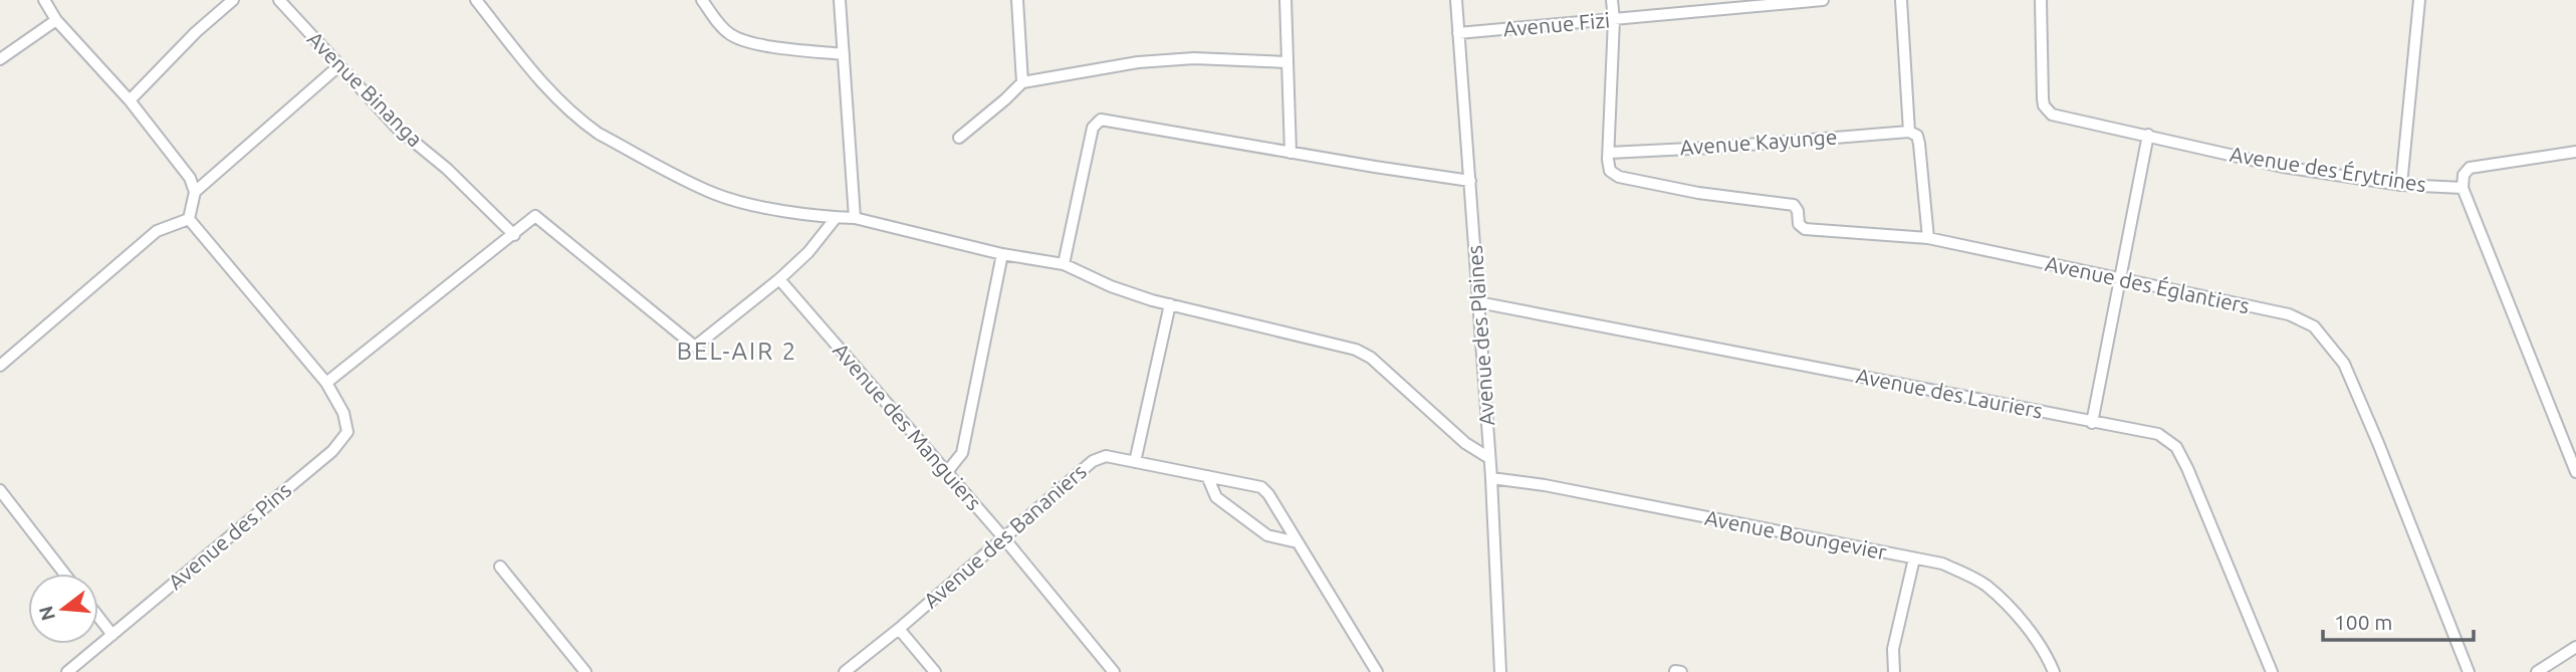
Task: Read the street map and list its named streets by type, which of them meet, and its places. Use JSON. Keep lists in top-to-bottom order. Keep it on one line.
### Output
{"streets":{"street":["Avenue Fizi","Avenue Binanga","Avenue Kayunge","Avenue des Érytrines","Avenue des Églantiers","Avenue des Plaines","Avenue des Lauriers","Avenue des Manguiers","Avenue Boungevier","Avenue des Pins","Avenue des Bananiers"]},"crossings":[["Avenue Fizi","Avenue des Plaines"],["Avenue Kayunge","Avenue des Églantiers"],["Avenue des Plaines","Avenue des Lauriers"],["Avenue des Plaines","Avenue Boungevier"],["Avenue des Manguiers","Avenue des Bananiers"]],"districts":["BEL-AIR 2"],"scale_bar":"100 m","north":"left"}
